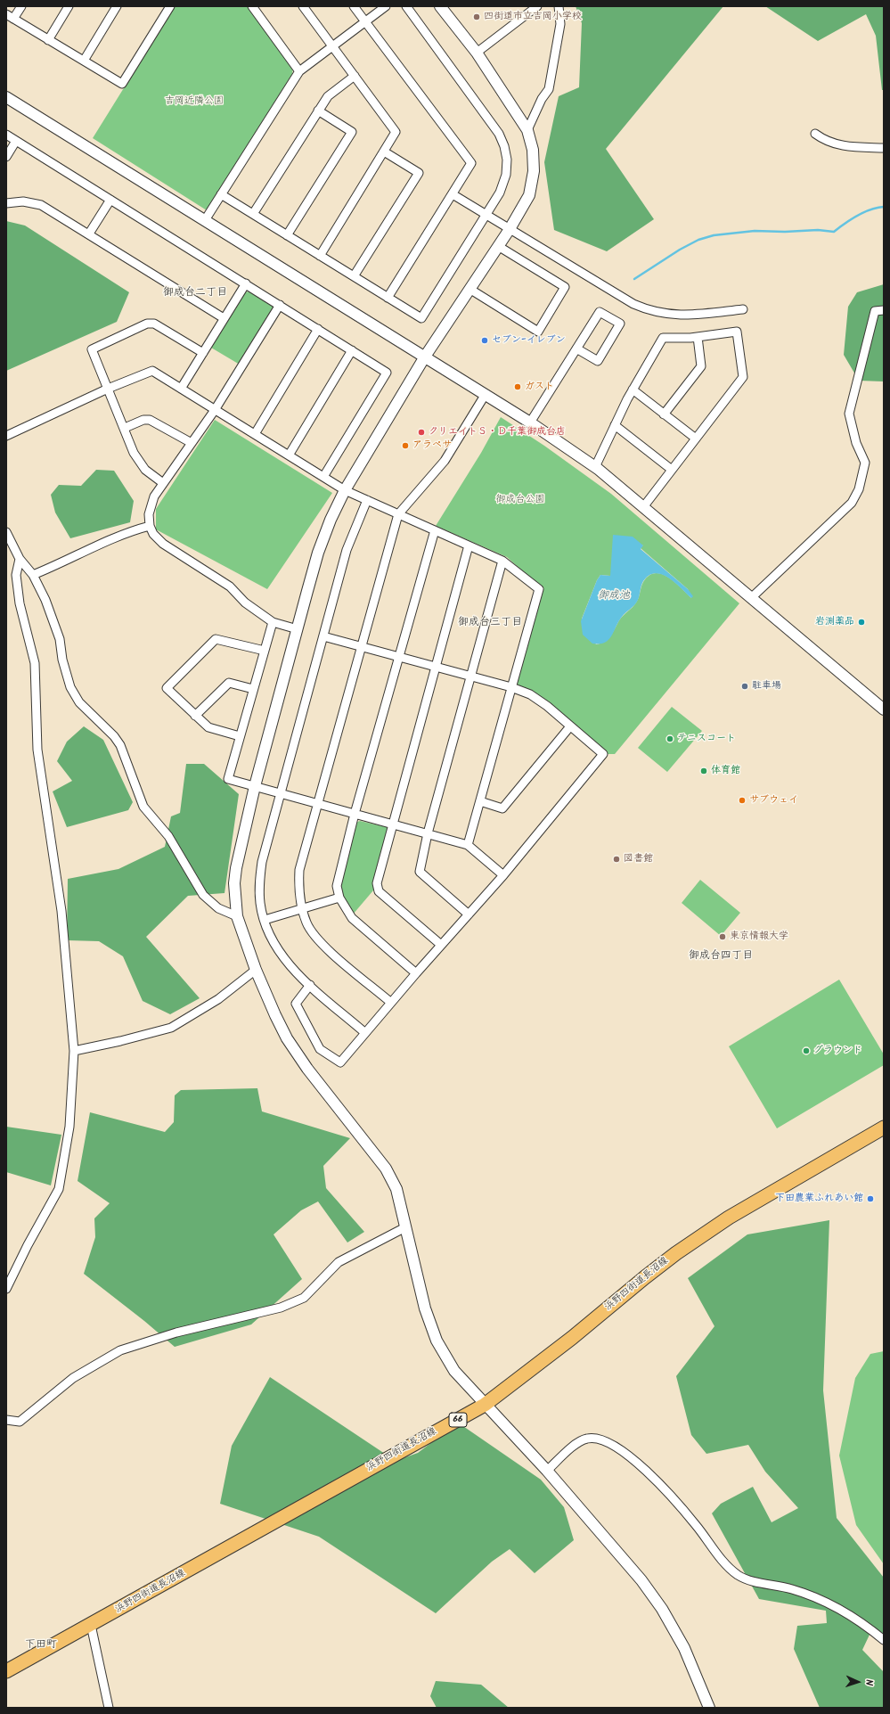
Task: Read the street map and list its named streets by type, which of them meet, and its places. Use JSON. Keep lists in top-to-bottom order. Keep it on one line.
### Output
{"streets":{"main road":["浜野四街道長沼線","66"]},"districts":["御成台二丁目","御成台三丁目","御成台四丁目","下田町"],"water":["御成池"],"parks":["吉岡近隣公園","御成台公園"],"places":["四街道市立吉岡小学校","セブン-イレブン","ガスト","クリエイトＳ・Ｄ千葉御成台店","アラペサ","岩渕薬品","駐車場","テニスコート","体育館","サブウェイ","図書館","東京情報大学","グラウンド","下田農業ふれあい館"],"north":"right"}
